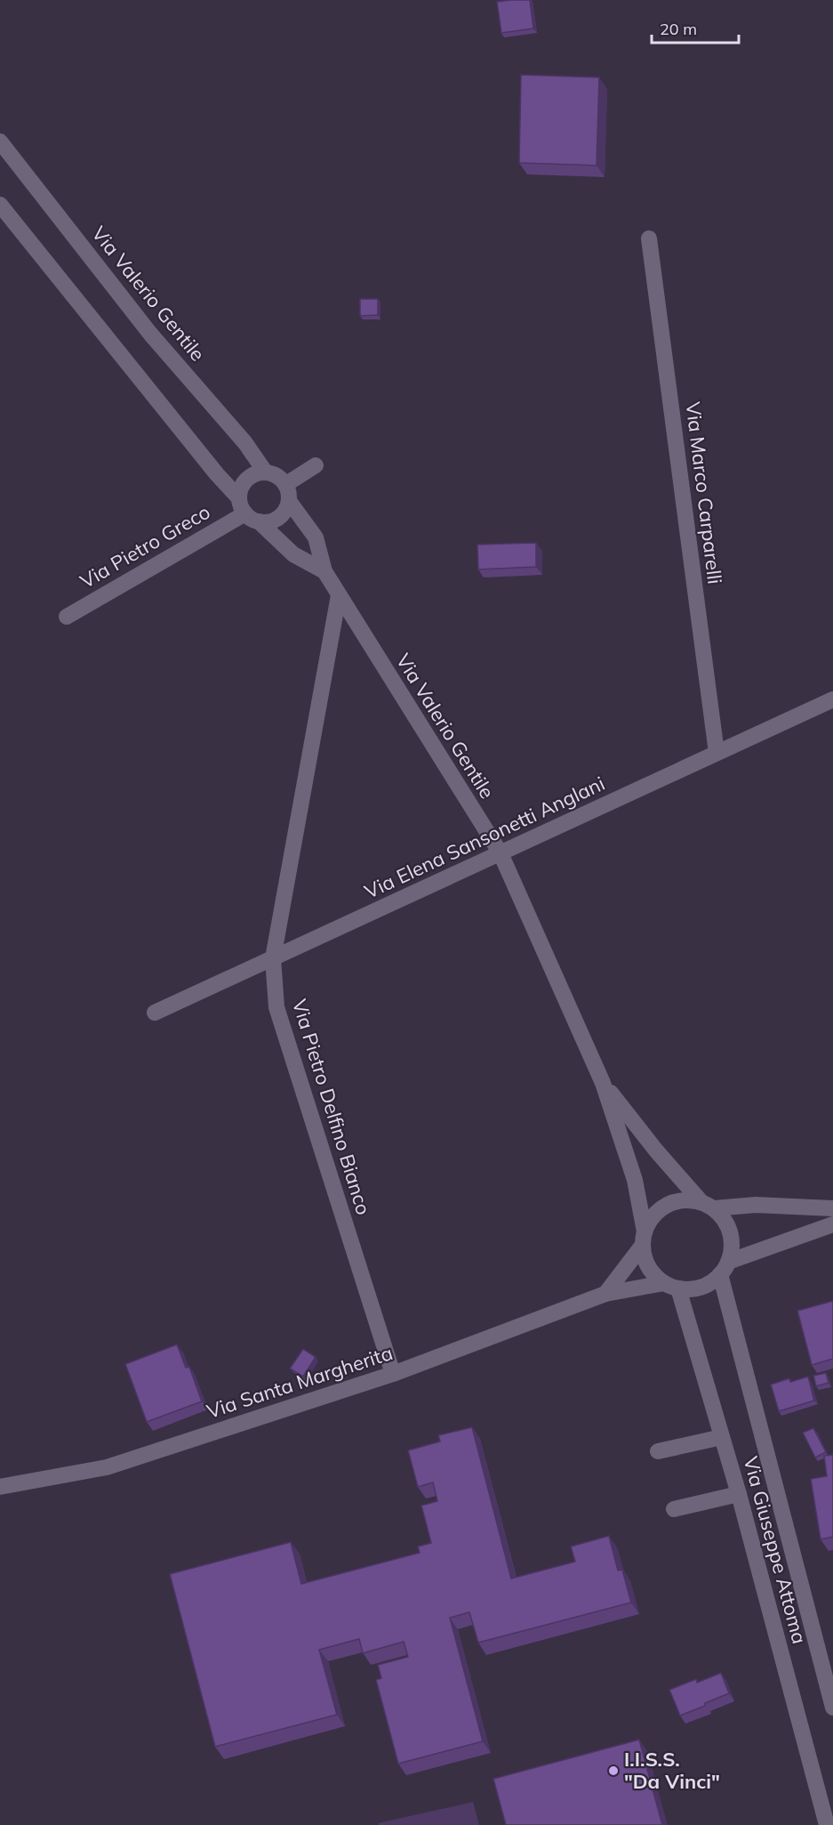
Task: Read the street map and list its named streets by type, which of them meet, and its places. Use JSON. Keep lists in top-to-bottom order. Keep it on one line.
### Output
{"streets":{"street":["Via Valerio Gentile","Via Marco Carparelli","Via Pietro Greco","Via Elena Sansonetti Anglani","Via Pietro Delfino Bianco","Via Santa Margherita","Via Giuseppe Attoma"]},"crossings":[["Via Valerio Gentile","Via Pietro Greco"],["Via Valerio Gentile","Via Elena Sansonetti Anglani"],["Via Valerio Gentile","Via Pietro Delfino Bianco"],["Via Valerio Gentile","Via Santa Margherita"],["Via Valerio Gentile","Via Giuseppe Attoma"],["Via Marco Carparelli","Via Elena Sansonetti Anglani"],["Via Elena Sansonetti Anglani","Via Pietro Delfino Bianco"],["Via Pietro Delfino Bianco","Via Santa Margherita"],["Via Santa Margherita","Via Giuseppe Attoma"]],"places":["I.I.S.S. \"Da Vinci\""],"scale_bar":"20 m"}
